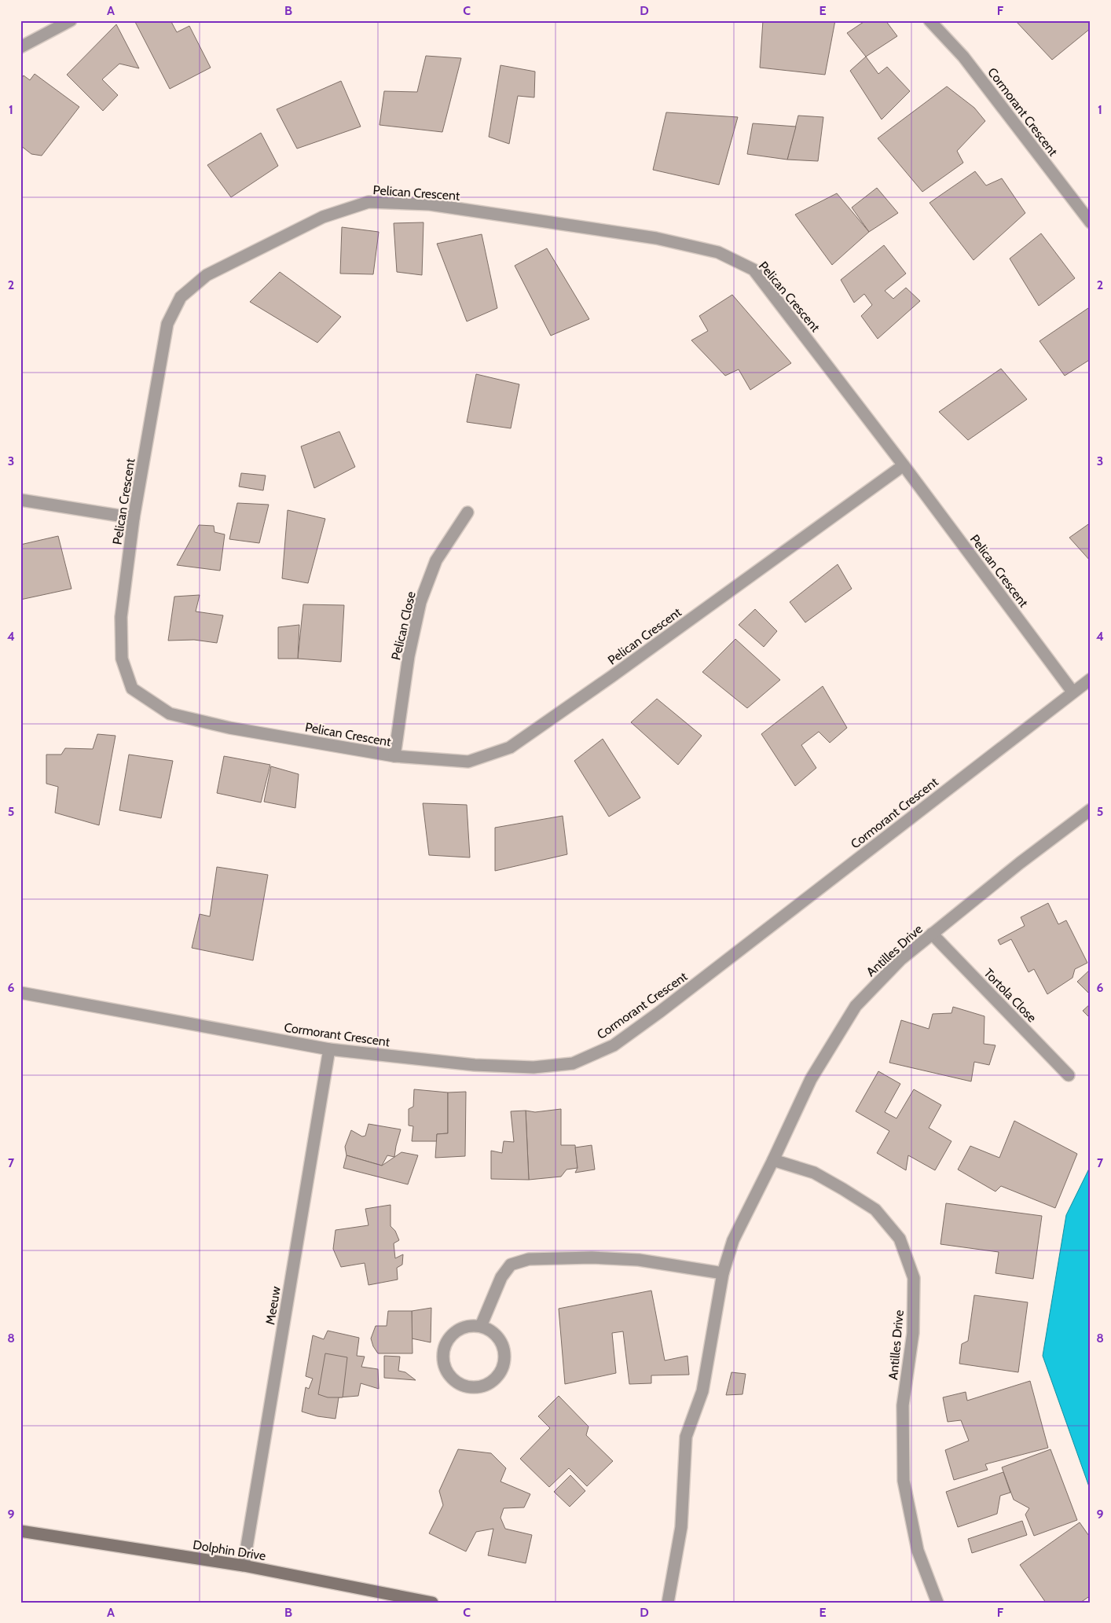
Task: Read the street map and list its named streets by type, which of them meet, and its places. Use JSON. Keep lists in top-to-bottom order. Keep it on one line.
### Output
{"streets":{"street":["Cormorant Crescent","Pelican Crescent","Pelican Close","Antilles Drive","Tortola Close","Meeuw","Dolphin Drive"]},"crossings":[["Cormorant Crescent","Pelican Crescent"],["Cormorant Crescent","Meeuw"],["Pelican Crescent","Pelican Close"],["Antilles Drive","Tortola Close"],["Meeuw","Dolphin Drive"]],"grid":{"columns":["A","B","C","D","E","F"],"rows":["1","2","3","4","5","6","7","8","9"]}}
